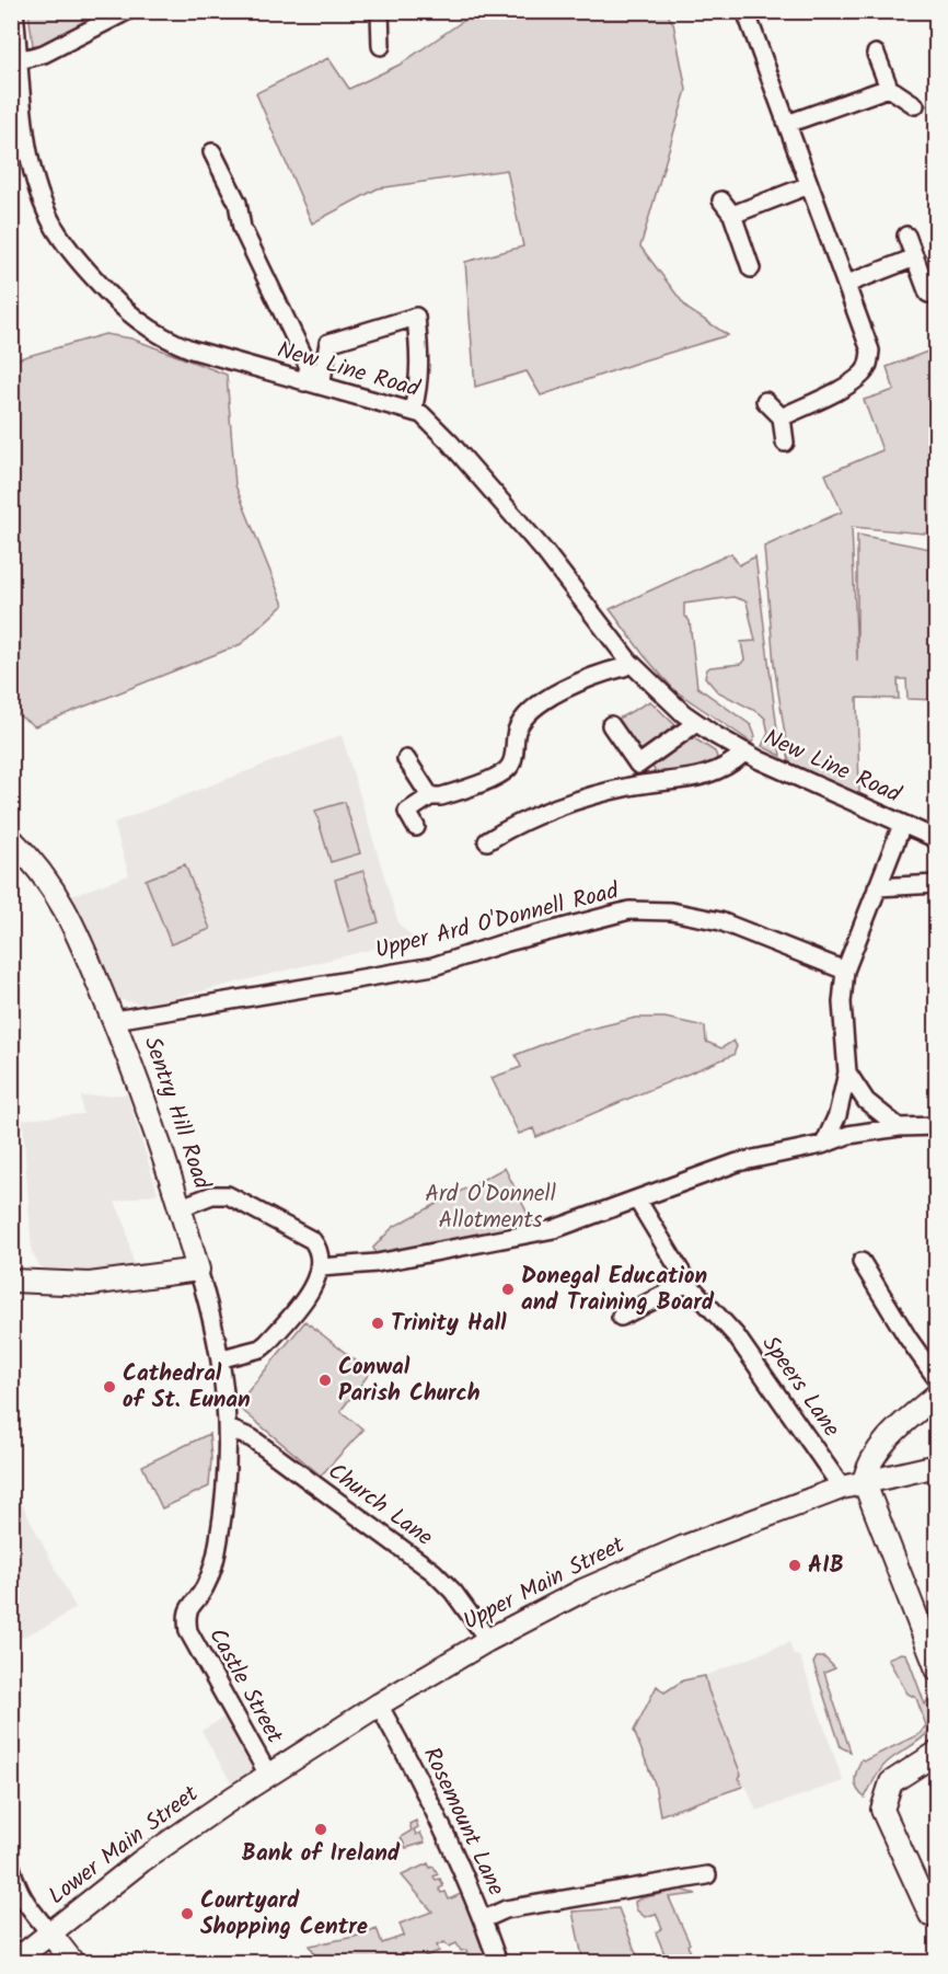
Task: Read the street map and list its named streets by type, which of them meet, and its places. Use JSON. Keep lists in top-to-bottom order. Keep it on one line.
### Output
{"streets":{"street":["New Line Road","Upper Ard O'Donnell Road","Sentry Hill Road","Speers Lane","Church Lane","Upper Main Street","Castle Street","Rosemount Lane","Lower Main Street"]},"crossings":[["Upper Ard O'Donnell Road","Sentry Hill Road"],["Sentry Hill Road","Church Lane"],["Sentry Hill Road","Castle Street"],["Speers Lane","Upper Main Street"],["Church Lane","Upper Main Street"],["Church Lane","Castle Street"],["Upper Main Street","Castle Street"],["Upper Main Street","Rosemount Lane"],["Upper Main Street","Lower Main Street"],["Castle Street","Lower Main Street"]],"parks":["Ard O'Donnell Allotments"],"places":["Donegal Education and Training Board","Trinity Hall","Conwal Parish Church","Cathedral of St. Eunan","AIB","Bank of Ireland","Courtyard Shopping Centre"]}
